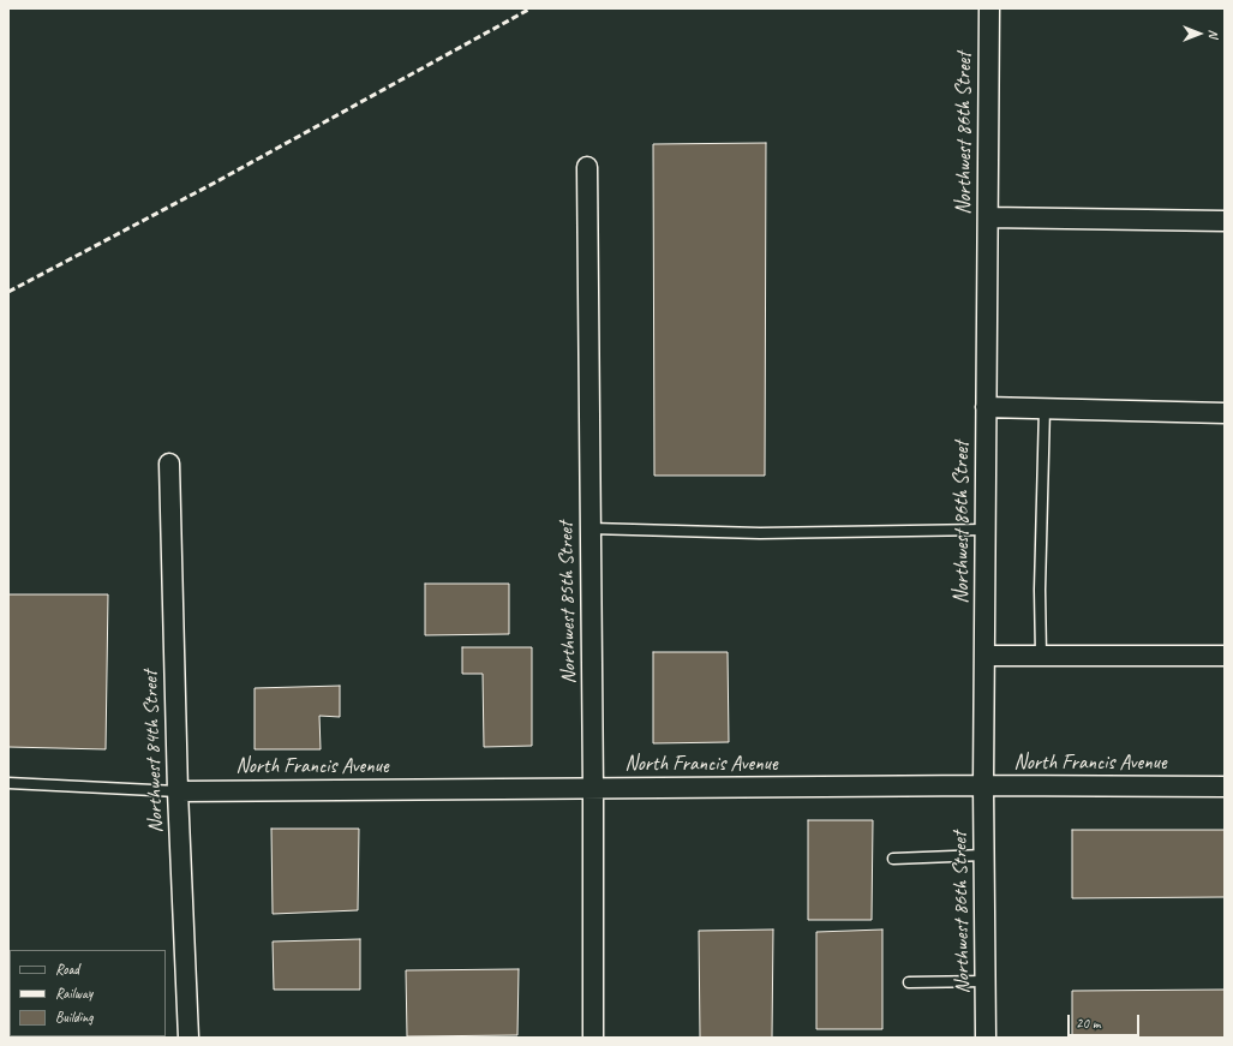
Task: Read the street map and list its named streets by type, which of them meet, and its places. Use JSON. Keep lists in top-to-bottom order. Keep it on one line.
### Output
{"streets":{"street":["Northwest 86th Street","Northwest 85th Street","Northwest 84th Street","North Francis Avenue"]},"crossings":[["Northwest 86th Street","North Francis Avenue"],["Northwest 85th Street","North Francis Avenue"],["Northwest 84th Street","North Francis Avenue"]],"legend":["Road","Railway","Building"],"scale_bar":"20 m","north":"right"}
